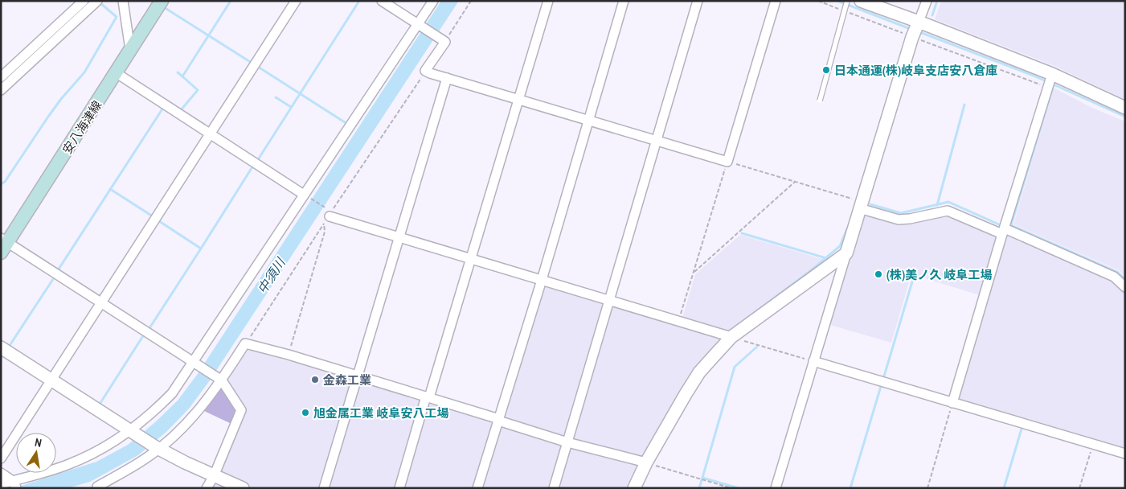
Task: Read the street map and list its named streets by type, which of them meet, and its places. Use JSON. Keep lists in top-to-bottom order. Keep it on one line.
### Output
{"streets":{"main road":["安八海津線"]},"water":["中須川"],"places":["日本通運(株)岐阜支店安八倉庫","(株)美ノ久 岐阜工場","金森工業","旭金属工業 岐阜安八工場"],"north":"top"}
